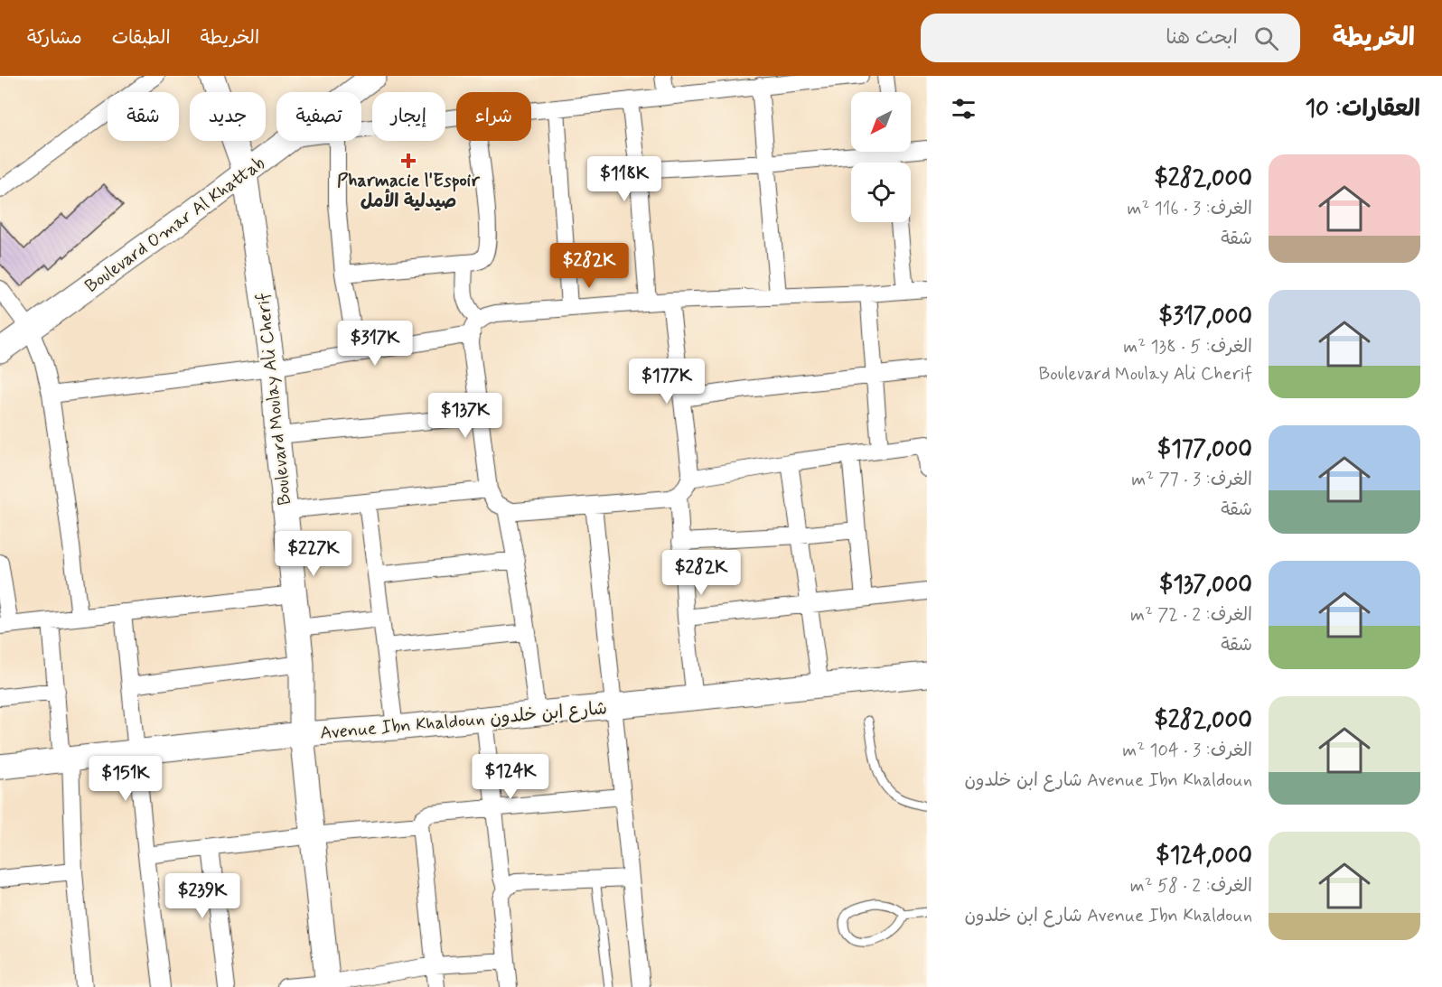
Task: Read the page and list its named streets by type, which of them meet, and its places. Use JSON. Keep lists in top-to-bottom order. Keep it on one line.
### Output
{"streets":{"street":["Boulevard Omar Al Khattab","Boulevard Moulay Ali Cherif","Avenue Ibn Khaldoun شارع ابن خلدون"]},"crossings":[["Boulevard Omar Al Khattab","Boulevard Moulay Ali Cherif"],["Boulevard Moulay Ali Cherif","Avenue Ibn Khaldoun شارع ابن خلدون"]],"places":{"health":["Pharmacie l'Espoir صيدلية الأمل"]},"north":"bottom left","page":{"header":"الخريطة","search":"ابحث هنا","nav":["الخريطة","الطبقات","مشاركة"],"heading":"العقارات: 10","chip":["شراء","إيجار","تصفية","جديد","شقة"],"list":[{"name":"$282,000","note":"الغرف: 3 · 116 m² · شقة"},{"name":"$317,000","note":"الغرف: 5 · 138 m² · Boulevard Moulay Ali Cherif"},{"name":"$177,000","note":"الغرف: 3 · 77 m² · شقة"},{"name":"$137,000","note":"الغرف: 2 · 72 m² · شقة"},{"name":"$282,000","note":"الغرف: 3 · 104 m² · Avenue Ibn Khaldoun شارع ابن خلدون"},{"name":"$124,000","note":"الغرف: 2 · 58 m² · Avenue Ibn Khaldoun شارع ابن خلدون"}],"price":["$118K","$282K","$317K","$177K","$137K","$227K","$282K","$124K","$151K","$239K"]}}
